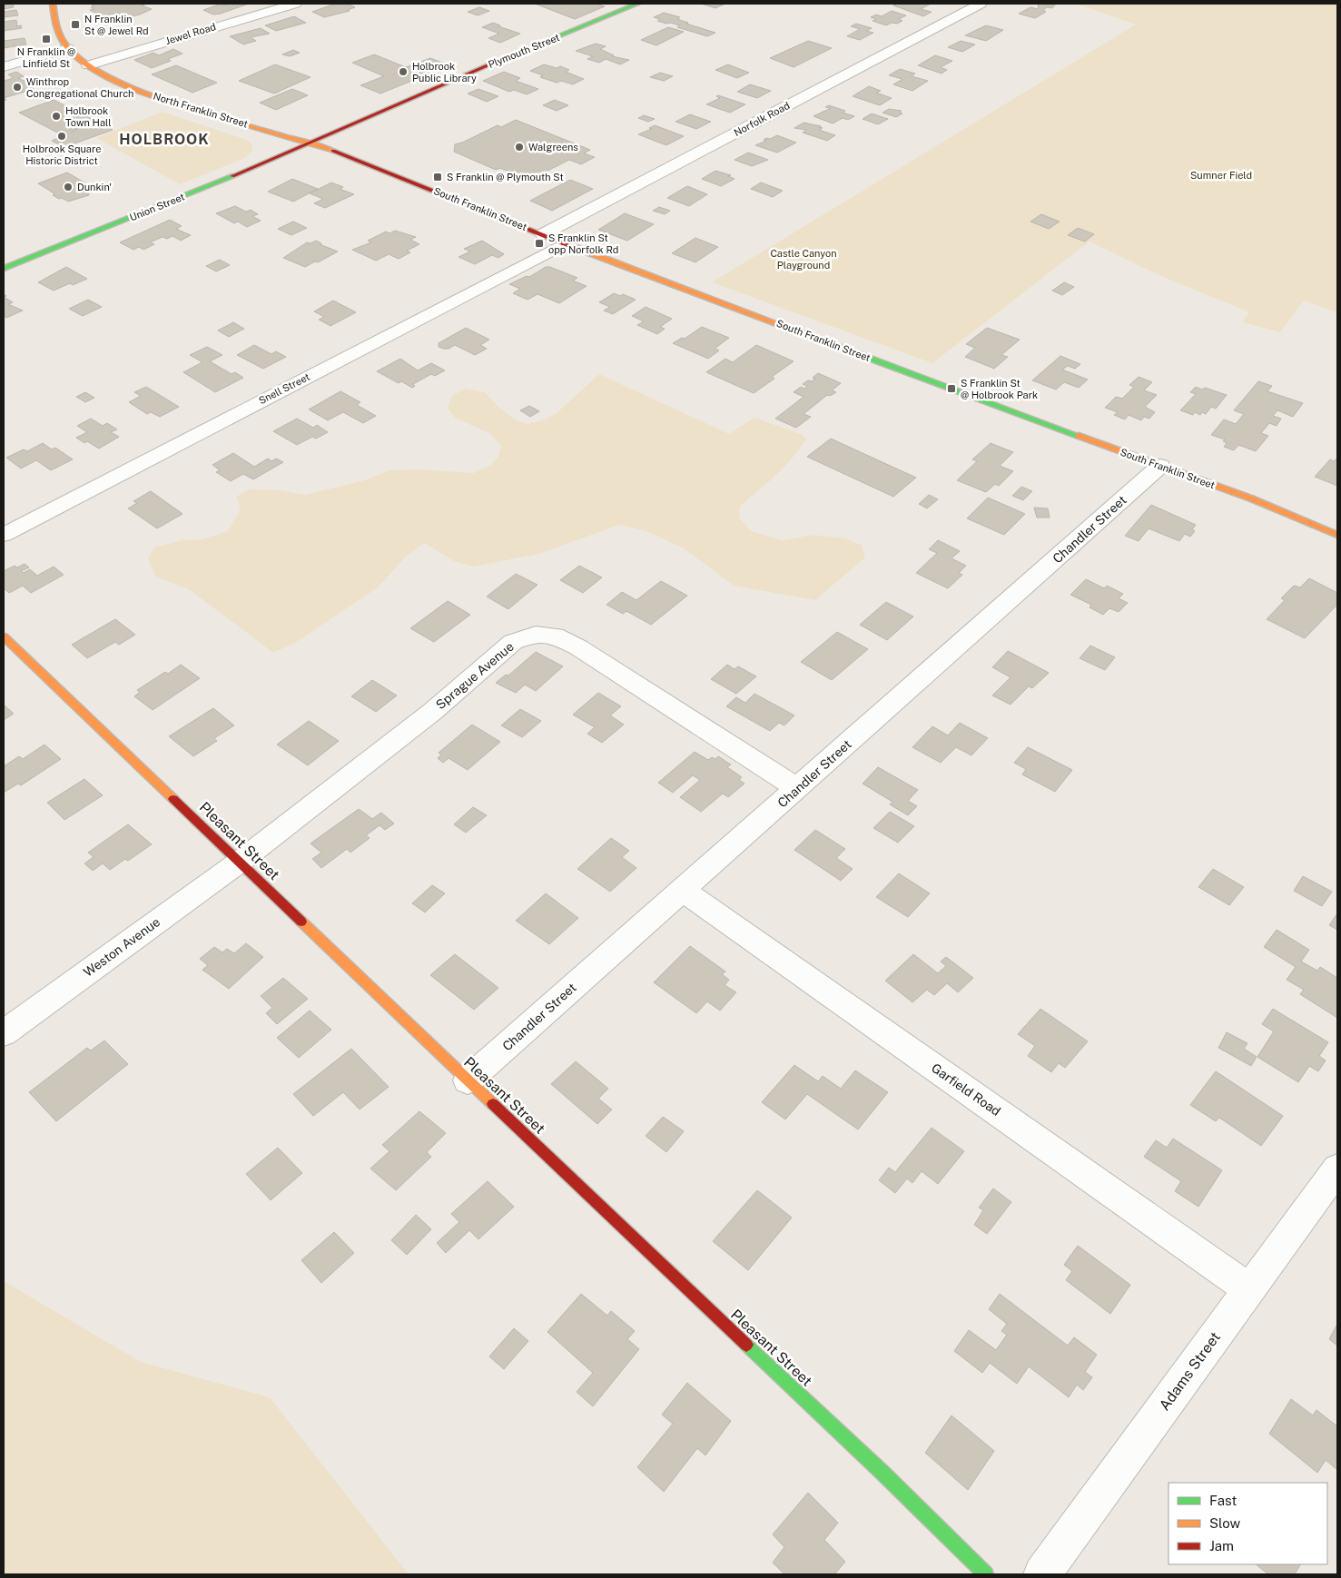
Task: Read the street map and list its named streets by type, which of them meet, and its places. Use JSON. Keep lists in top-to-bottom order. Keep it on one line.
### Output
{"streets":{"main road":["Plymouth Street","North Franklin Street","Union Street","South Franklin Street","Pleasant Street"],"street":["Jewel Road","Norfolk Road","Snell Street","Chandler Street","Sprague Avenue","Weston Avenue","Garfield Road","Adams Street"]},"crossings":[["Jewel Road","North Franklin Street"],["Plymouth Street","North Franklin Street"],["Plymouth Street","Union Street"],["Plymouth Street","South Franklin Street"],["North Franklin Street","Union Street"],["North Franklin Street","South Franklin Street"],["Norfolk Road","South Franklin Street"],["Union Street","South Franklin Street"],["South Franklin Street","Snell Street"],["South Franklin Street","Chandler Street"],["Chandler Street","Sprague Avenue"],["Chandler Street","Pleasant Street"],["Chandler Street","Garfield Road"],["Sprague Avenue","Pleasant Street"],["Sprague Avenue","Weston Avenue"],["Pleasant Street","Weston Avenue"],["Garfield Road","Adams Street"]],"districts":["HOLBROOK"],"parks":["Sumner Field","Castle Canyon Playground"],"places":{"transit":["N Franklin St @ Jewel Rd","N Franklin @ Linfield St","S Franklin @ Plymouth St","S Franklin St opp Norfolk Rd","S Franklin St @ Holbrook Park"],"other":["Holbrook Public Library","Winthrop Congregational Church","Holbrook Town Hall","Holbrook Square Historic District","Walgreens","Dunkin'"]},"legend":["Fast","Slow","Jam"]}
